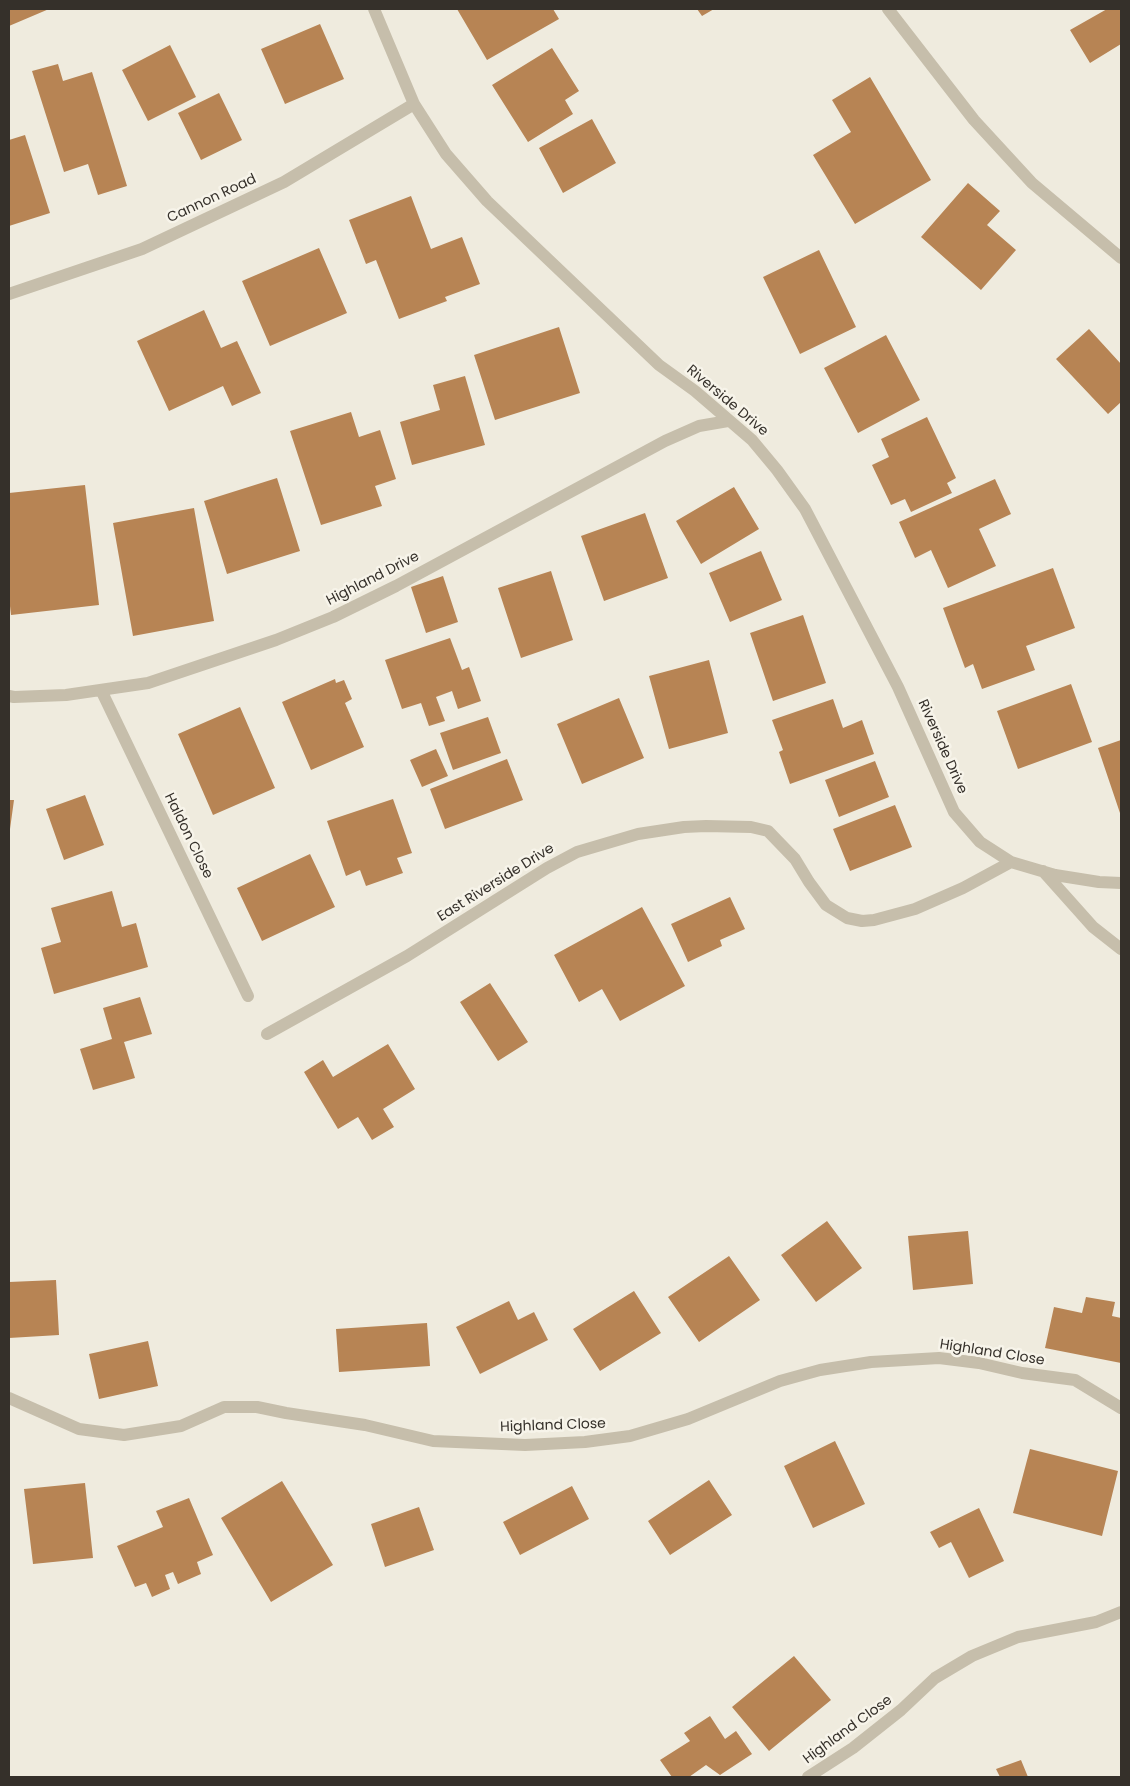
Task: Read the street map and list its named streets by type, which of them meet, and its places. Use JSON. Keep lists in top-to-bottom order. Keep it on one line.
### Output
{"streets":{"street":["Cannon Road","Riverside Drive","Highland Drive","Haldon Close","East Riverside Drive","Highland Close"]},"crossings":[["Cannon Road","Riverside Drive"],["Riverside Drive","Highland Drive"],["Riverside Drive","East Riverside Drive"],["Highland Drive","Haldon Close"]]}
